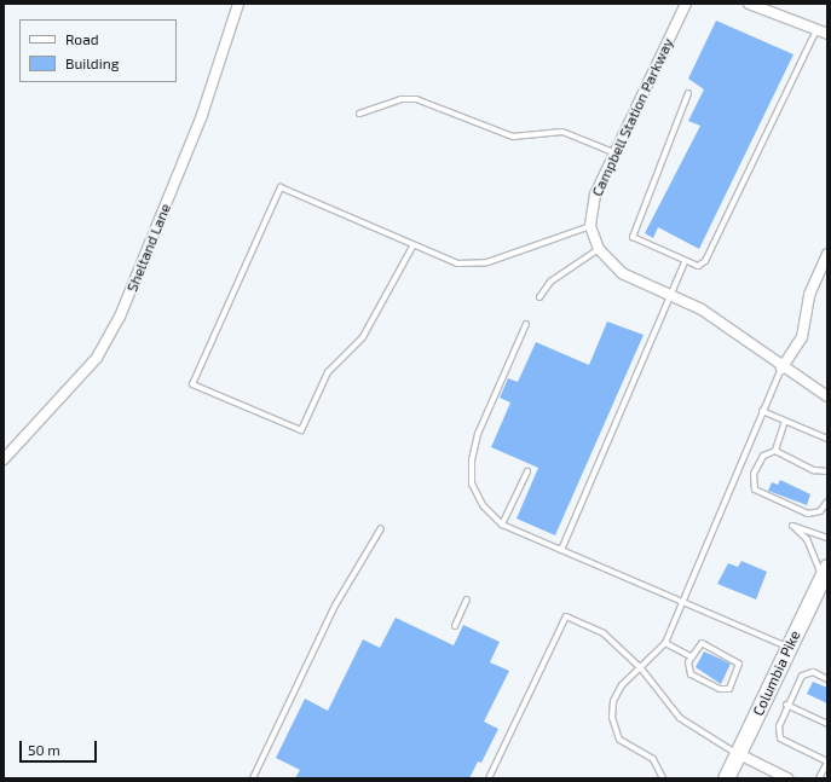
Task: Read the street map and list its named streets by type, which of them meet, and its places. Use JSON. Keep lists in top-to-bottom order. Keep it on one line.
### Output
{"streets":{"main road":["Columbia Pike"],"street":["Campbell Station Parkway","Sheltand Lane"]},"legend":["Road","Building"],"scale_bar":"50 m"}
